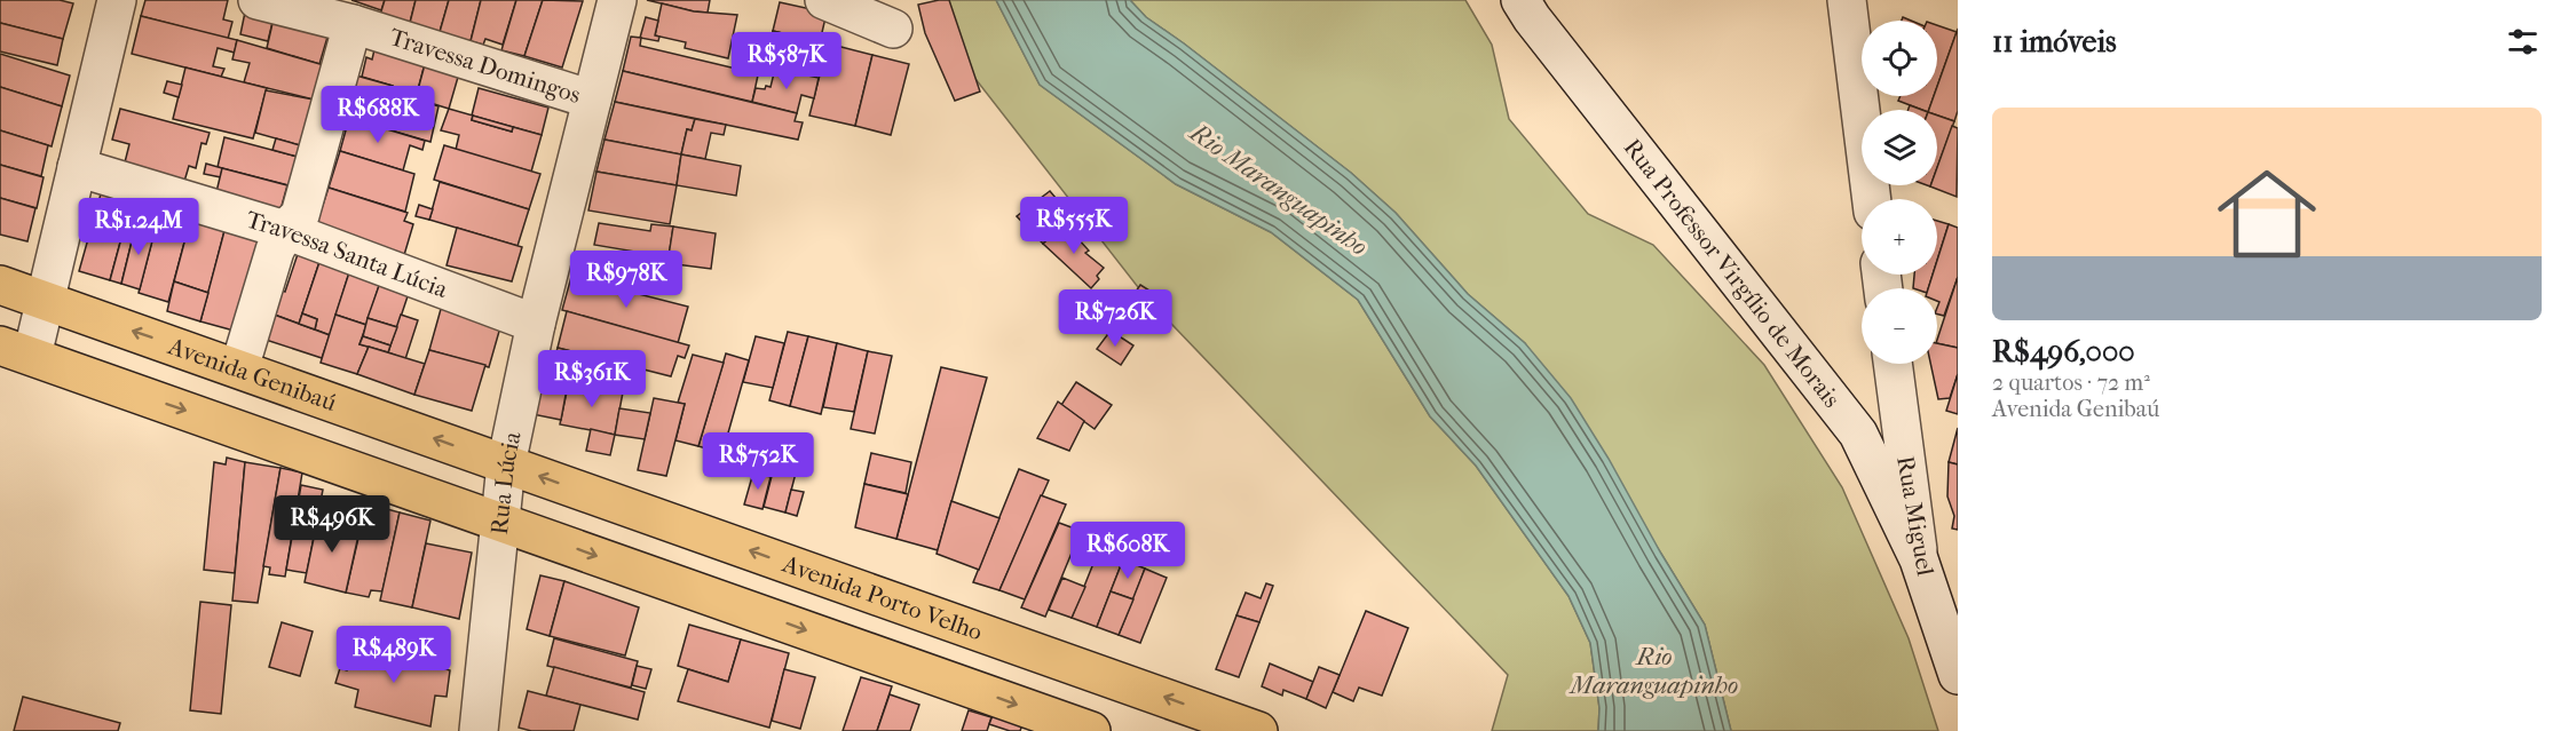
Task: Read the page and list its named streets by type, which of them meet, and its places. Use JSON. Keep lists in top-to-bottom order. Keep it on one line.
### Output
{"streets":{"main road":["Avenida Genibaú","Avenida Porto Velho"],"street":["Travessa Domingos","Travessa Santa Lúcia","Rua Professor Virgílio de Morais","Rua Lúcia","Rua Miguel"]},"crossings":[["Travessa Domingos","Rua Lúcia"],["Travessa Santa Lúcia","Rua Lúcia"],["Rua Professor Virgílio de Morais","Rua Miguel"],["Avenida Genibaú","Rua Lúcia"],["Avenida Genibaú","Avenida Porto Velho"],["Rua Lúcia","Avenida Porto Velho"]],"water":["Rio Maranguapinho"],"page":{"heading":"11 imóveis","map_buttons":["+","−"],"price":["R$587K","R$688K","R$555K","R$1.24M","R$978K","R$726K","R$361K","R$752K","R$496K","R$608K","R$489K"],"list":[{"name":"R$496,000","note":"2 quartos · 72 m² · Avenida Genibaú"}]}}
